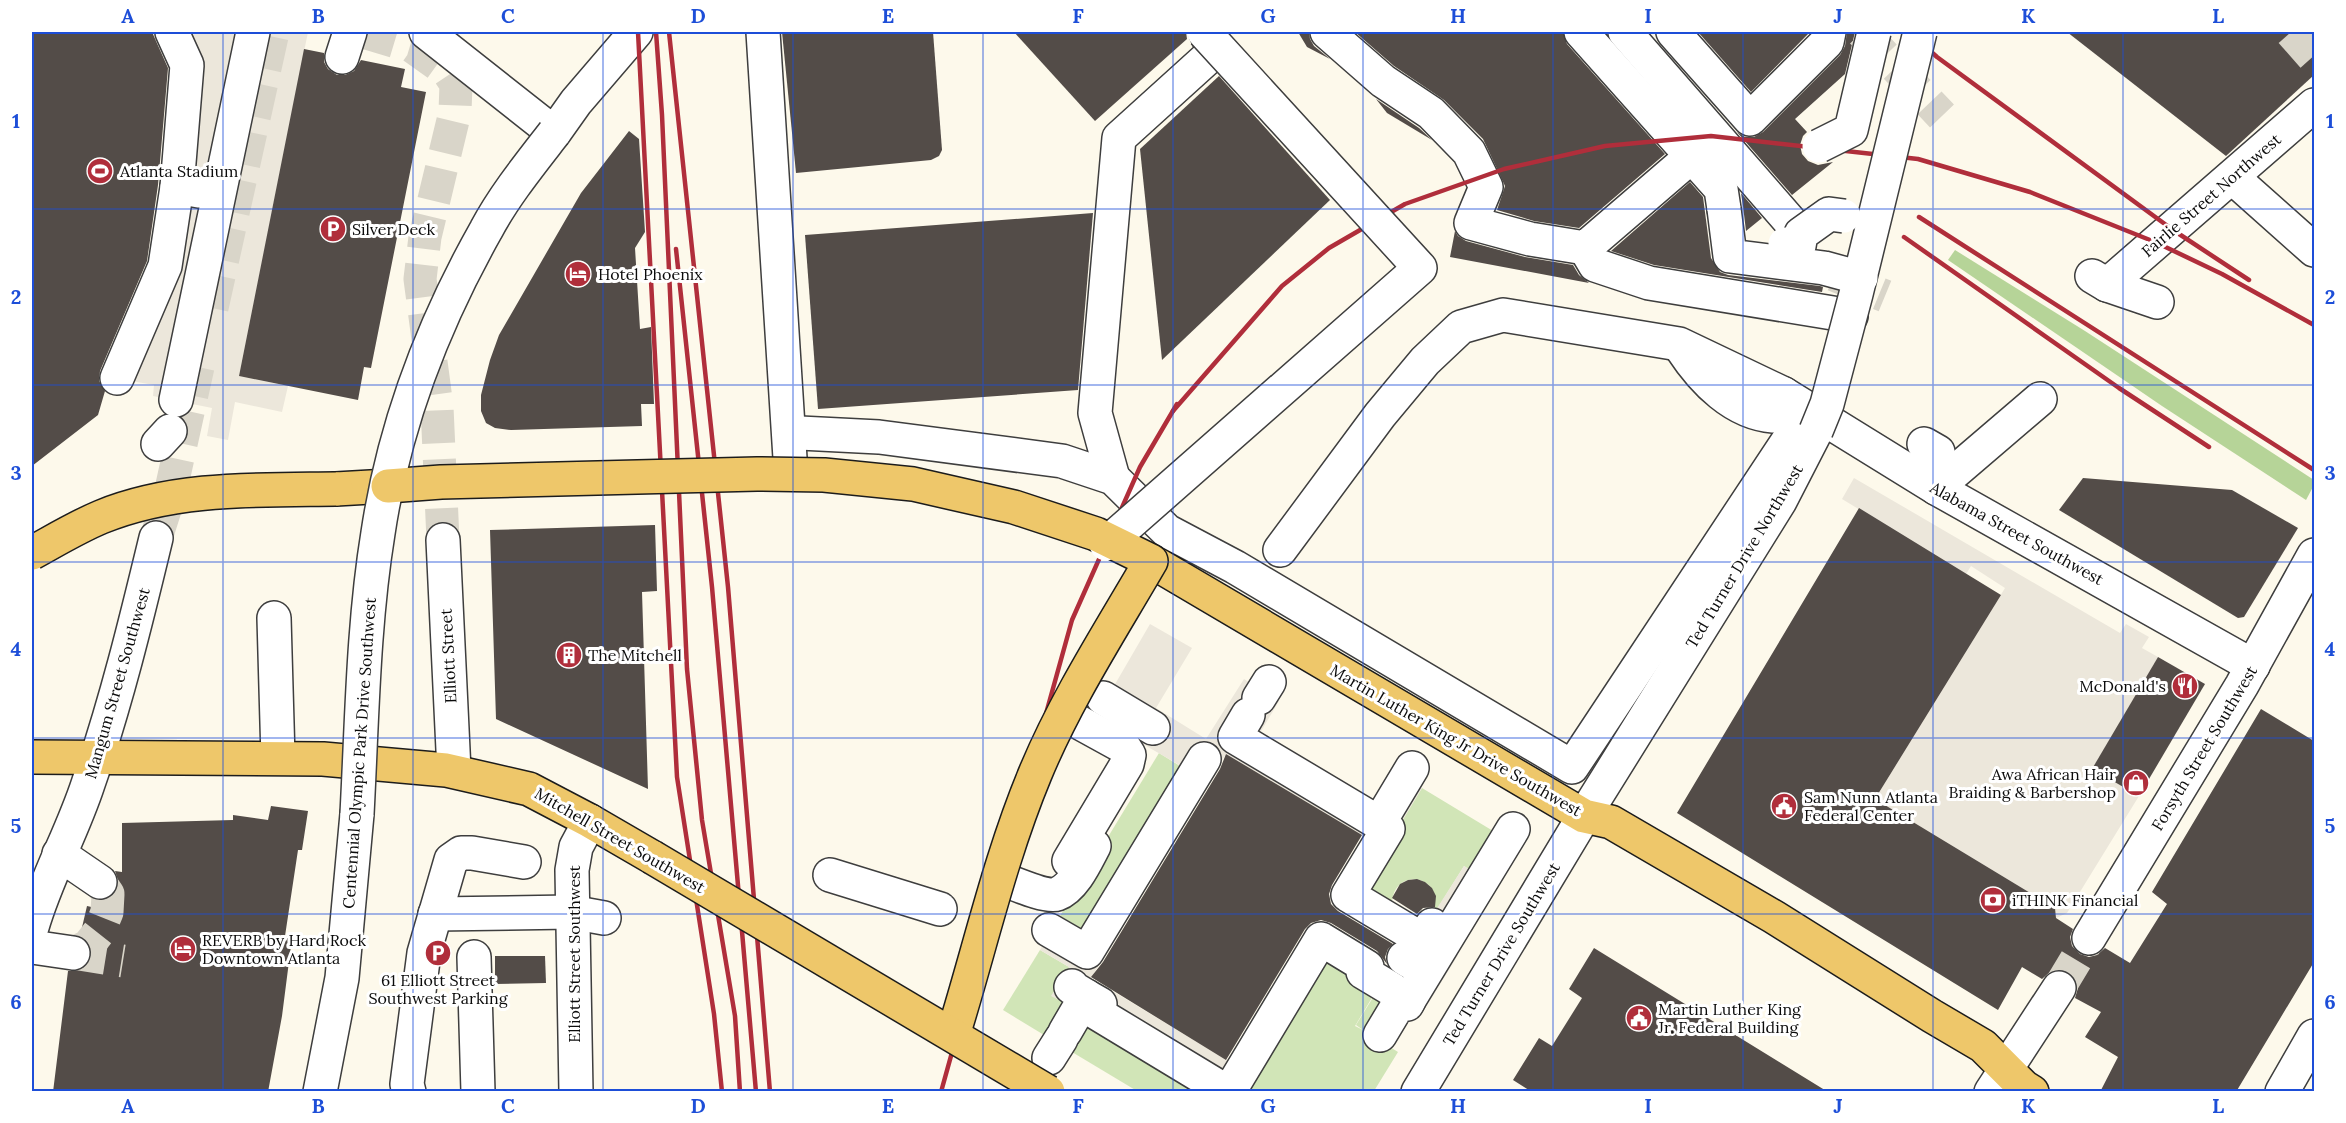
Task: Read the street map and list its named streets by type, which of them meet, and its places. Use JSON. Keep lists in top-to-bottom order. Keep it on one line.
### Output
{"streets":{"main road":["Martin Luther King Jr Drive Southwest","Mitchell Street Southwest"],"street":["Fairlie Street Northwest","Alabama Street Southwest","Ted Turner Drive Northwest","Elliott Street","Mangum Street Southwest","Forsyth Street Southwest","Centennial Olympic Park Drive Southwest","Elliott Street Southwest","Ted Turner Drive Southwest"]},"crossings":[["Alabama Street Southwest","Forsyth Street Southwest"],["Ted Turner Drive Northwest","Martin Luther King Jr Drive Southwest"],["Ted Turner Drive Northwest","Ted Turner Drive Southwest"],["Elliott Street","Mitchell Street Southwest"],["Mangum Street Southwest","Mitchell Street Southwest"],["Martin Luther King Jr Drive Southwest","Centennial Olympic Park Drive Southwest"],["Martin Luther King Jr Drive Southwest","Ted Turner Drive Southwest"],["Mitchell Street Southwest","Elliott Street Southwest"]],"places":{"sports":["Atlanta Stadium"],"parking":["Silver Deck","61 Elliott Street Southwest Parking"],"hotel":["Hotel Phoenix","REVERB by Hard Rock Downtown Atlanta"],"building":["The Mitchell"],"restaurant":["McDonald's"],"shop":["Awa African Hair Braiding & Barbershop"],"public building":["Sam Nunn Atlanta Federal Center","Martin Luther King Jr. Federal Building"],"bank":["iTHINK Financial"]},"grid":{"columns":["A","B","C","D","E","F","G","H","I","J","K","L"],"rows":["1","2","3","4","5","6"]}}
